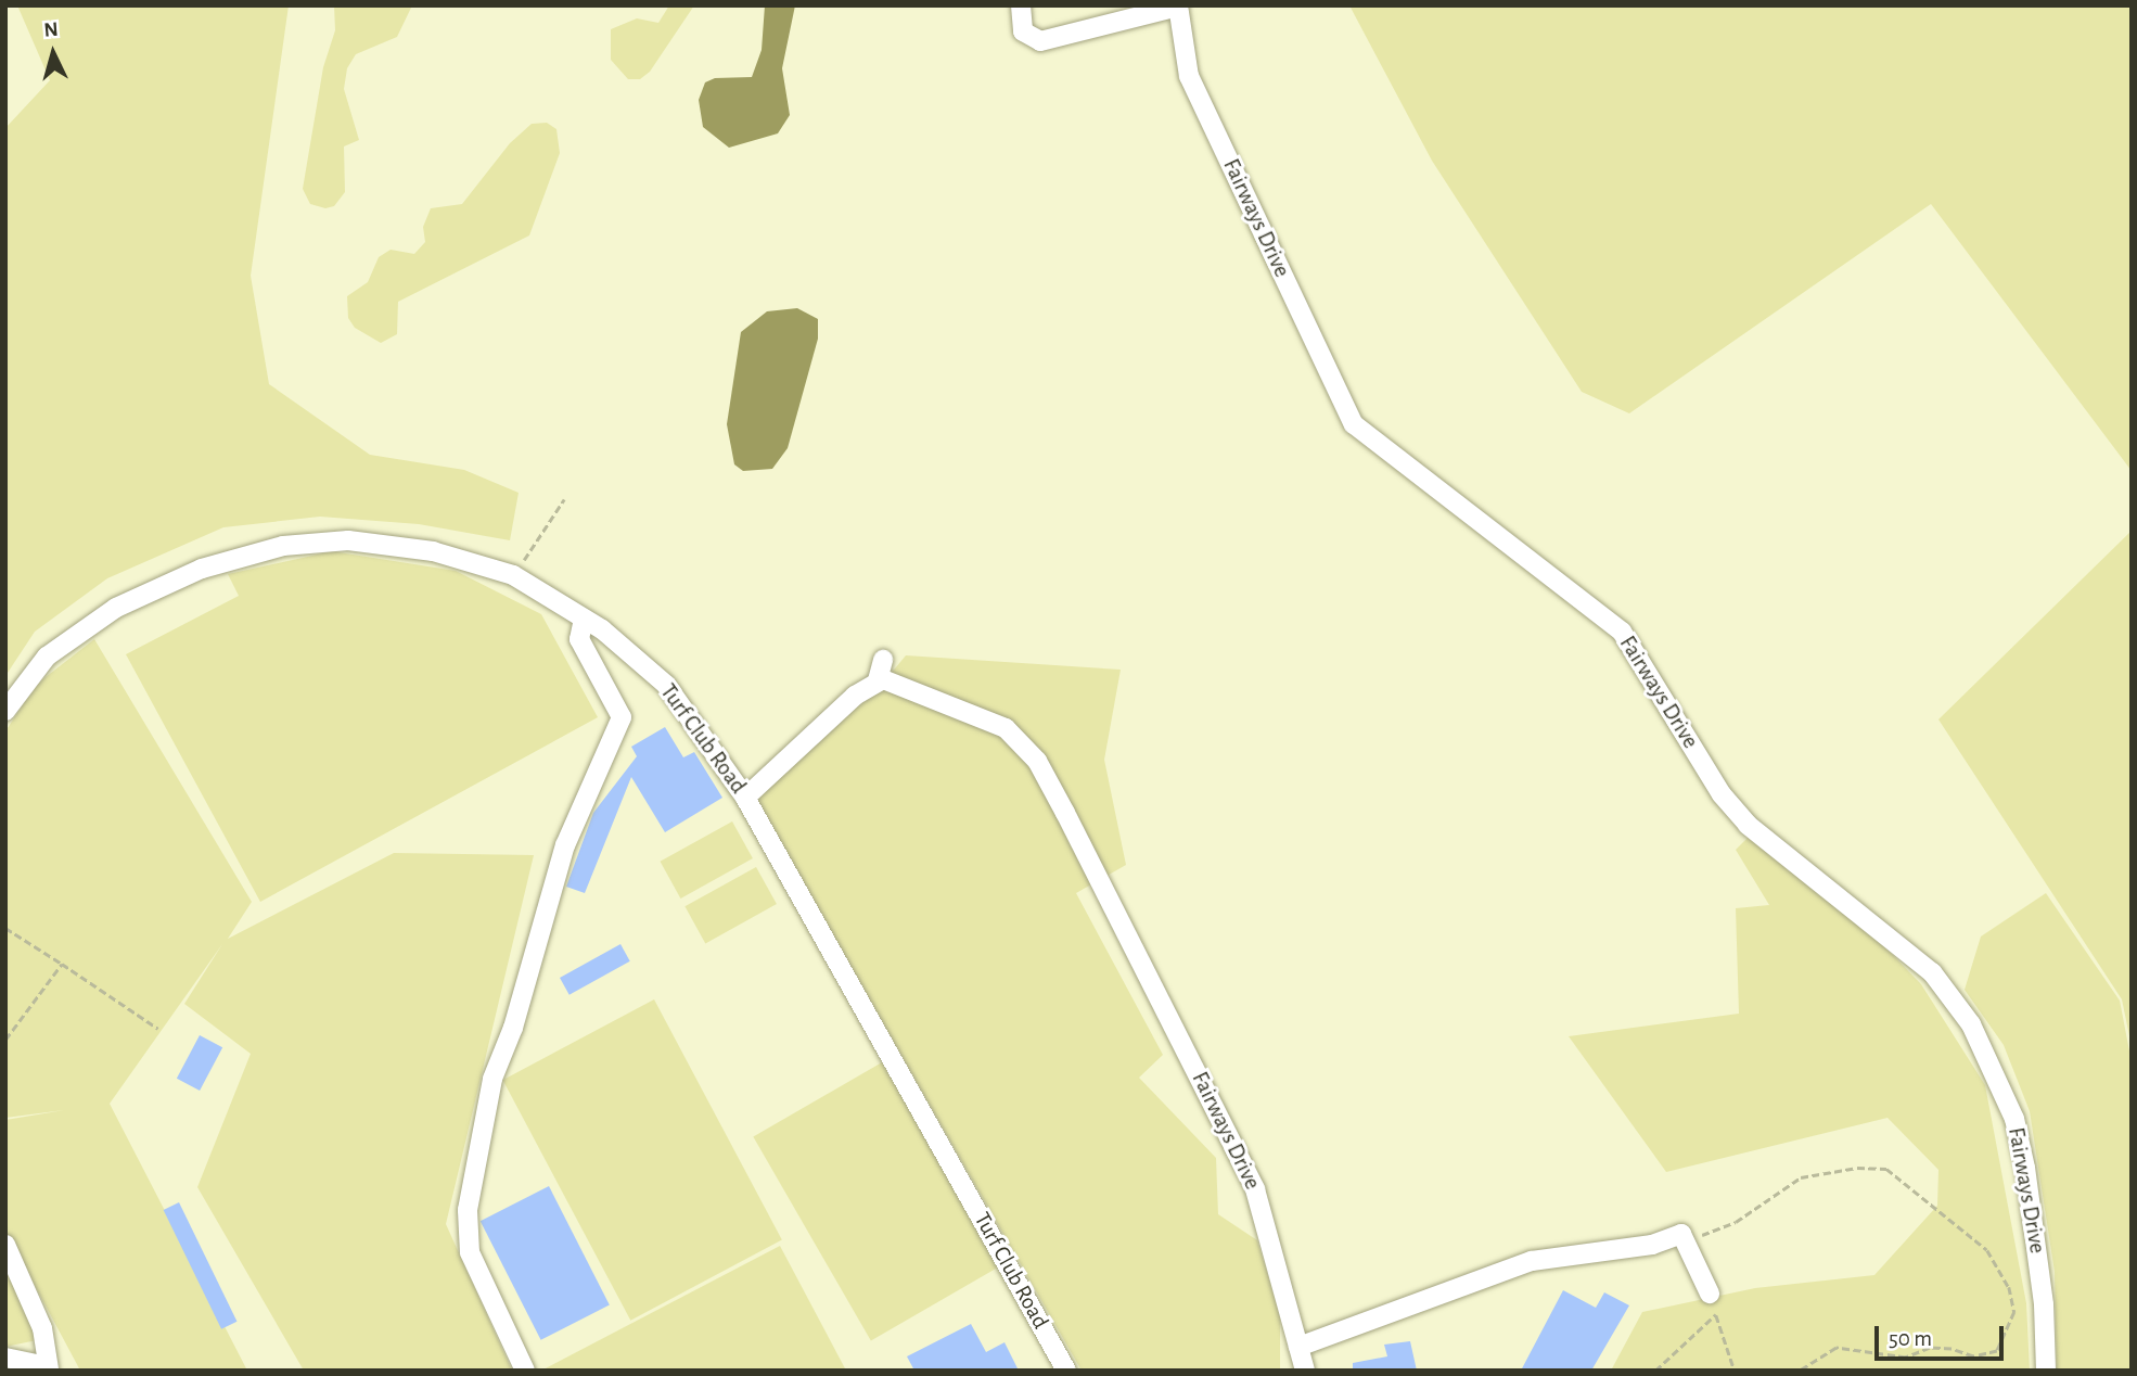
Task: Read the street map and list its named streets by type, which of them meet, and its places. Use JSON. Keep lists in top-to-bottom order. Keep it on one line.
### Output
{"streets":{"street":["Fairways Drive","Turf Club Road"]},"scale_bar":"50 m","north":"top"}
